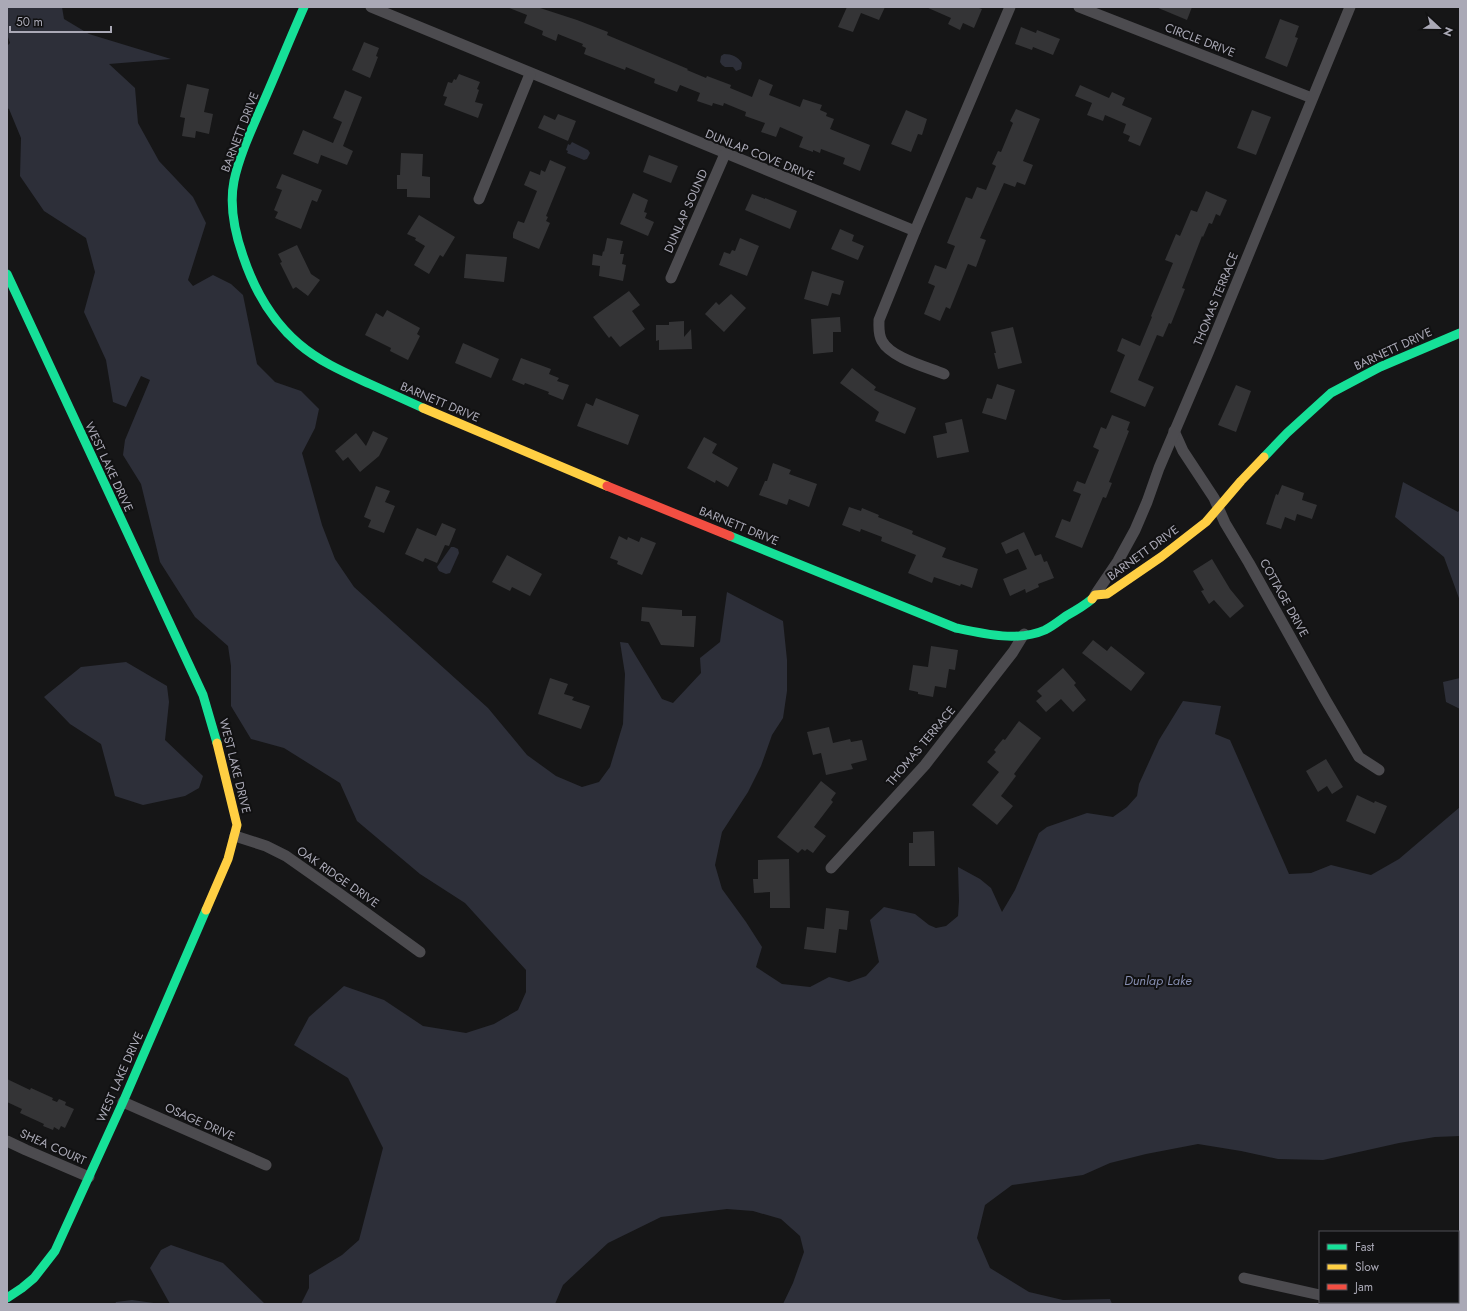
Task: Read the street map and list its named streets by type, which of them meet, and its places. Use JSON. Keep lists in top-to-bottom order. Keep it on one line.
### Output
{"streets":{"street":["CIRCLE DRIVE","BARNETT DRIVE","DUNLAP COVE DRIVE","DUNLAP SOUND","THOMAS TERRACE","WEST LAKE DRIVE","COTTAGE DRIVE","OAK RIDGE DRIVE","OSAGE DRIVE","SHEA COURT"]},"crossings":[["CIRCLE DRIVE","THOMAS TERRACE"],["BARNETT DRIVE","THOMAS TERRACE"],["BARNETT DRIVE","COTTAGE DRIVE"],["DUNLAP COVE DRIVE","DUNLAP SOUND"],["THOMAS TERRACE","COTTAGE DRIVE"],["WEST LAKE DRIVE","OAK RIDGE DRIVE"],["WEST LAKE DRIVE","OSAGE DRIVE"],["WEST LAKE DRIVE","SHEA COURT"]],"water":["Dunlap Lake"],"legend":["Fast","Slow","Jam"],"scale_bar":"50 m","north":"right"}
